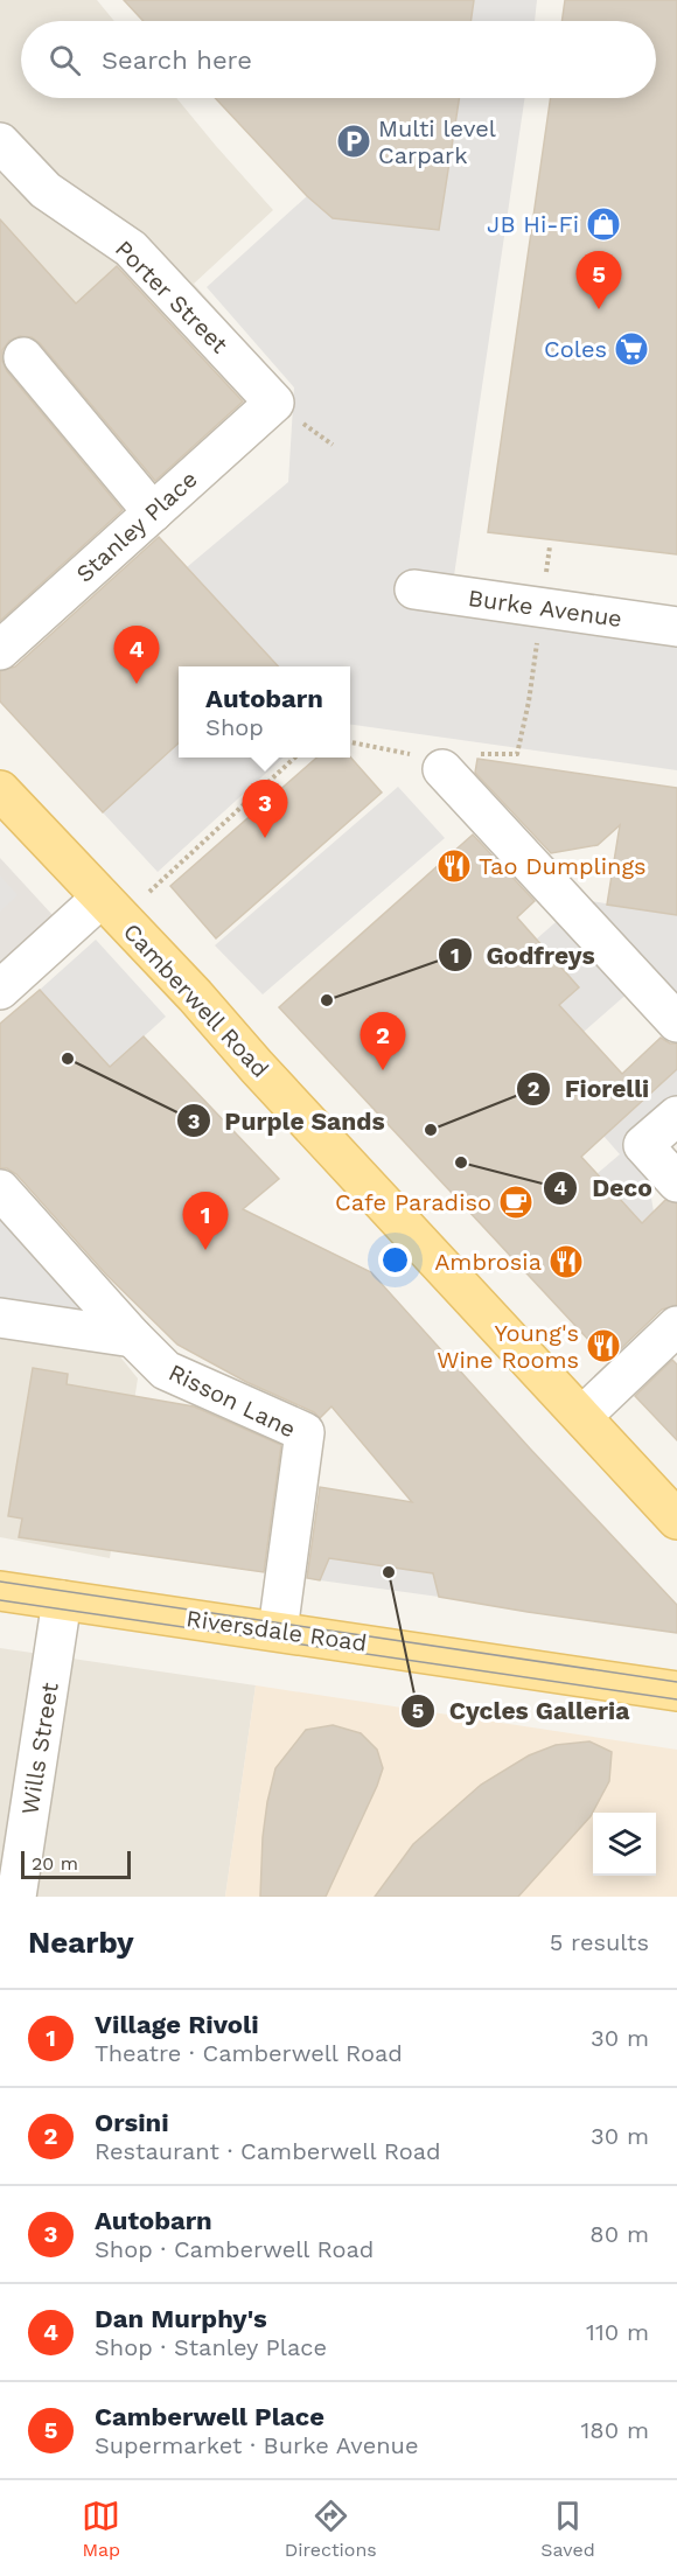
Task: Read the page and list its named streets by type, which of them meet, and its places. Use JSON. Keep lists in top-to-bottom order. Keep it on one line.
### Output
{"streets":{"main road":["Camberwell Road","Riversdale Road"],"street":["Porter Street","Stanley Place","Burke Avenue","Risson Lane","Wills Street"]},"crossings":[["Porter Street","Stanley Place"],["Risson Lane","Riversdale Road"],["Riversdale Road","Wills Street"]],"places":{"parking":["Multi level Carpark"],"shop":["JB Hi-Fi"],"supermarket":["Coles"],"restaurant":["Tao Dumplings","Ambrosia","Young's Wine Rooms"],"other":["Godfreys","Purple Sands","Fiorelli","Deco","Cycles Galleria"],"cafe":["Cafe Paradiso"]},"scale_bar":"20 m","page":{"search":"Search here","pins":["5","4","3","2","1"],"popup":["Autobarn","Shop"],"scale":"20 m","heading":["Nearby","5 results"],"list":[{"mark":"1","name":"Village Rivoli","note":"Theatre · Camberwell Road","value":"30 m"},{"mark":"2","name":"Orsini","note":"Restaurant · Camberwell Road","value":"30 m"},{"mark":"3","name":"Autobarn","note":"Shop · Camberwell Road","value":"80 m"},{"mark":"4","name":"Dan Murphy's","note":"Shop · Stanley Place","value":"110 m"},{"mark":"5","name":"Camberwell Place","note":"Supermarket · Burke Avenue","value":"180 m"}],"nav":["Map","Directions","Saved"]}}
